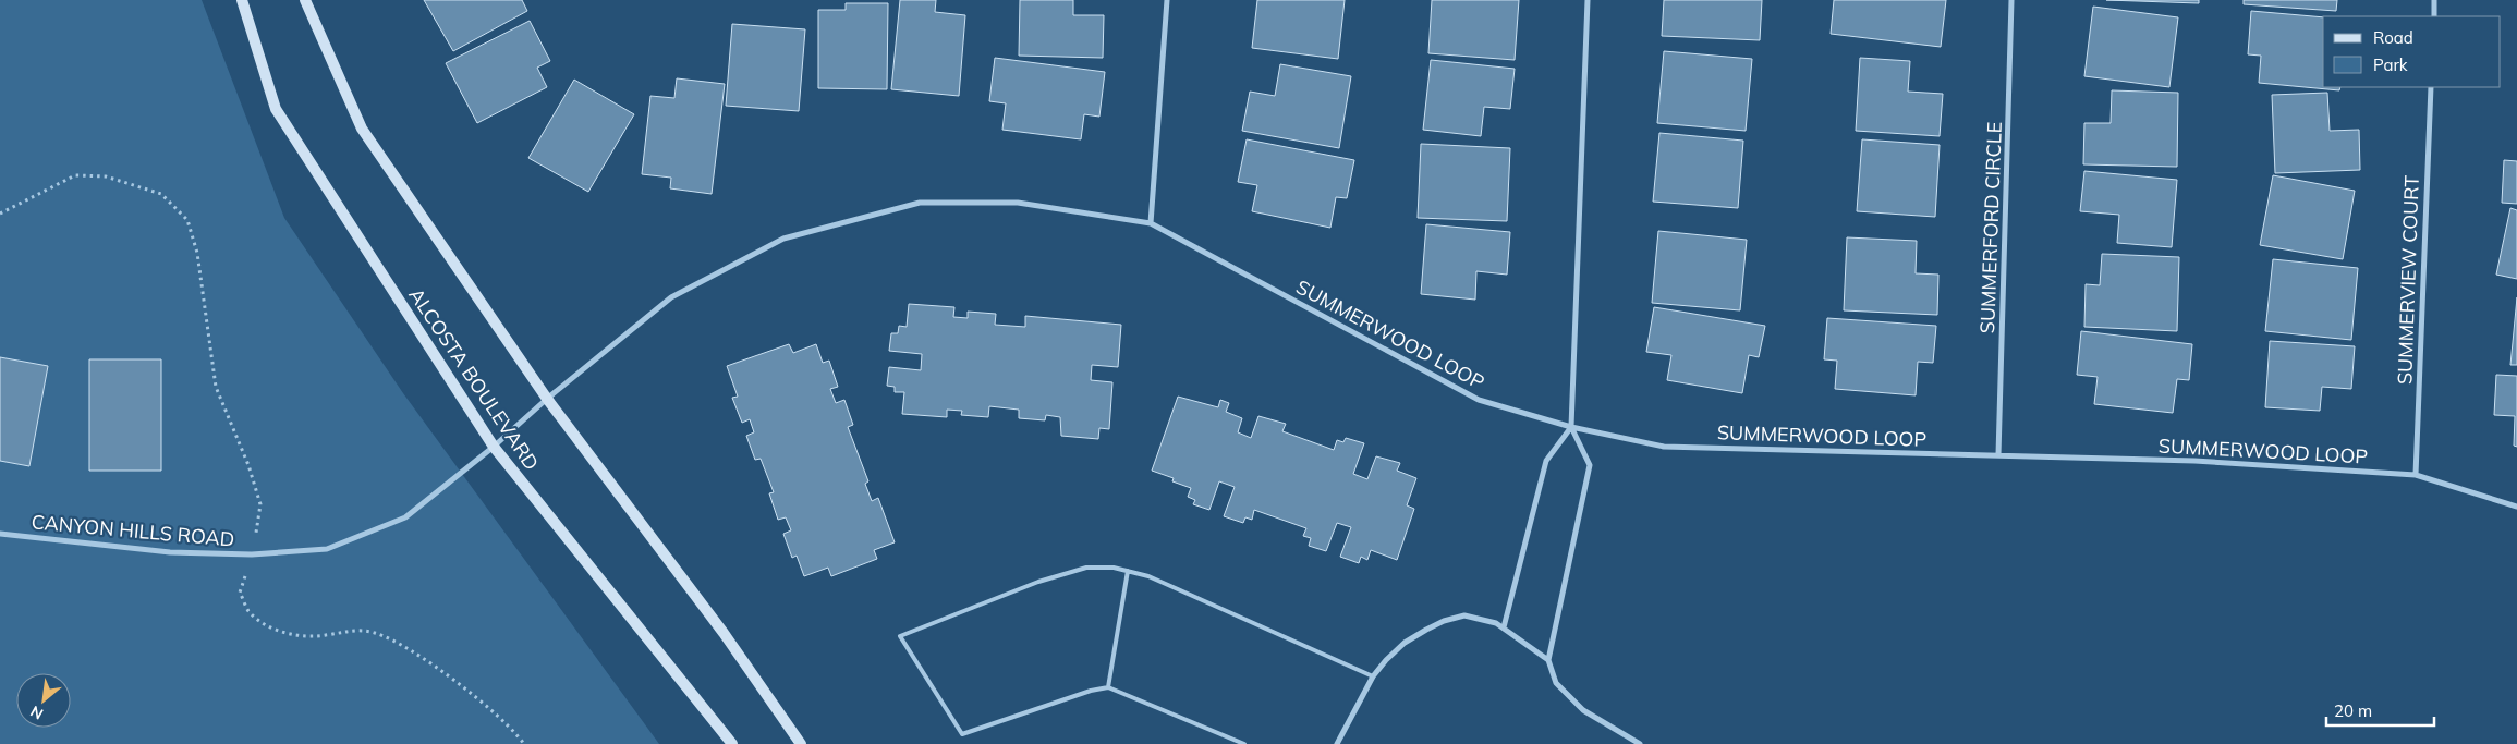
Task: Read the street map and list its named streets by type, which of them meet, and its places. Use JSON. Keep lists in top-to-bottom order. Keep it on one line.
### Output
{"streets":{"main road":["ALCOSTA BOULEVARD"],"street":["SUMMERFORD CIRCLE","SUMMERVIEW COURT","SUMMERWOOD LOOP","CANYON HILLS ROAD"]},"crossings":[["SUMMERFORD CIRCLE","SUMMERWOOD LOOP"],["SUMMERVIEW COURT","SUMMERWOOD LOOP"],["SUMMERWOOD LOOP","ALCOSTA BOULEVARD"],["SUMMERWOOD LOOP","CANYON HILLS ROAD"],["ALCOSTA BOULEVARD","CANYON HILLS ROAD"]],"legend":["Road","Park"],"scale_bar":"20 m","north":"bottom left"}
